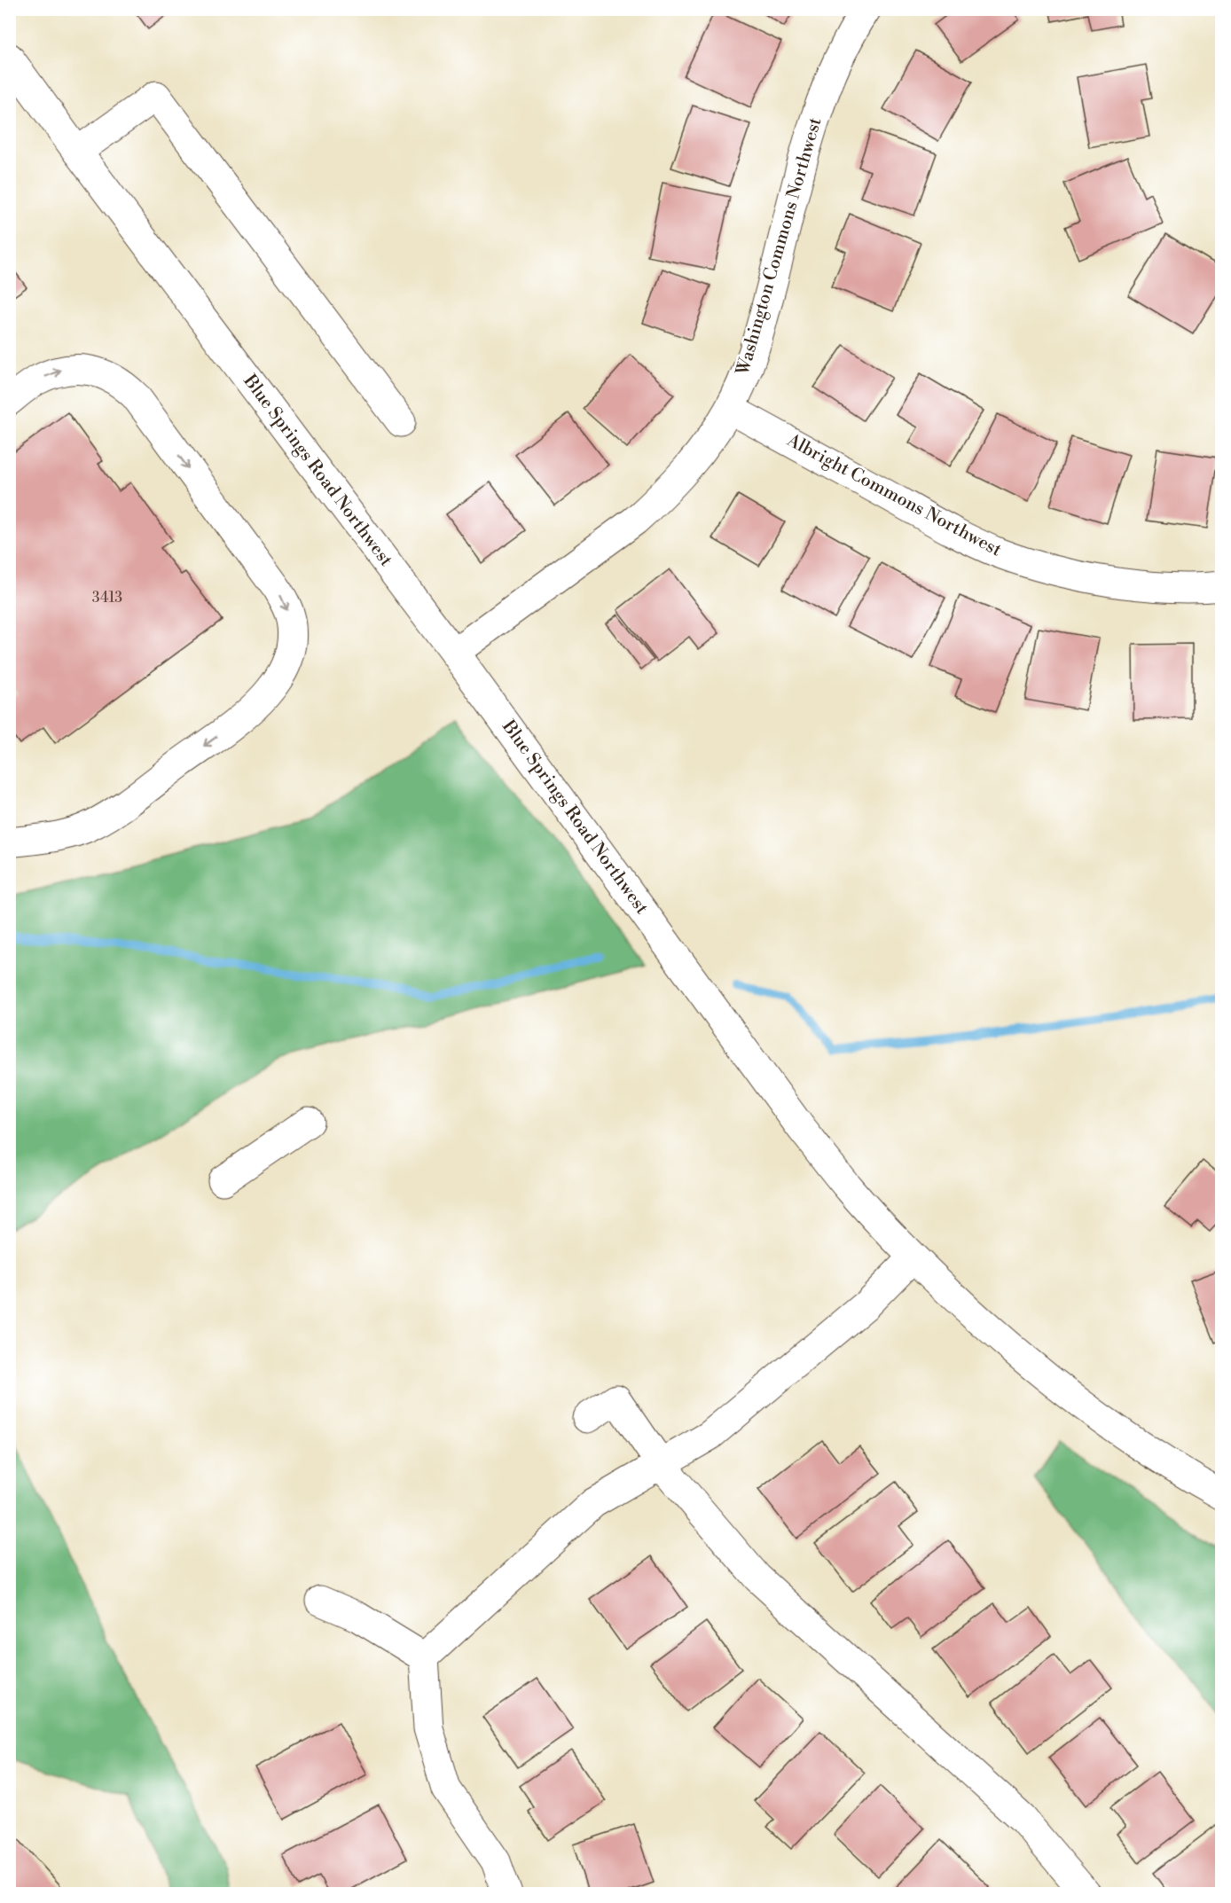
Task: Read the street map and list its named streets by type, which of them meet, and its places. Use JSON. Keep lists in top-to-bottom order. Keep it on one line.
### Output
{"streets":{"street":["Washington Commons Northwest","Blue Springs Road Northwest","Albright Commons Northwest"]},"crossings":[["Washington Commons Northwest","Blue Springs Road Northwest"],["Washington Commons Northwest","Albright Commons Northwest"]],"house_numbers":["3413"]}
